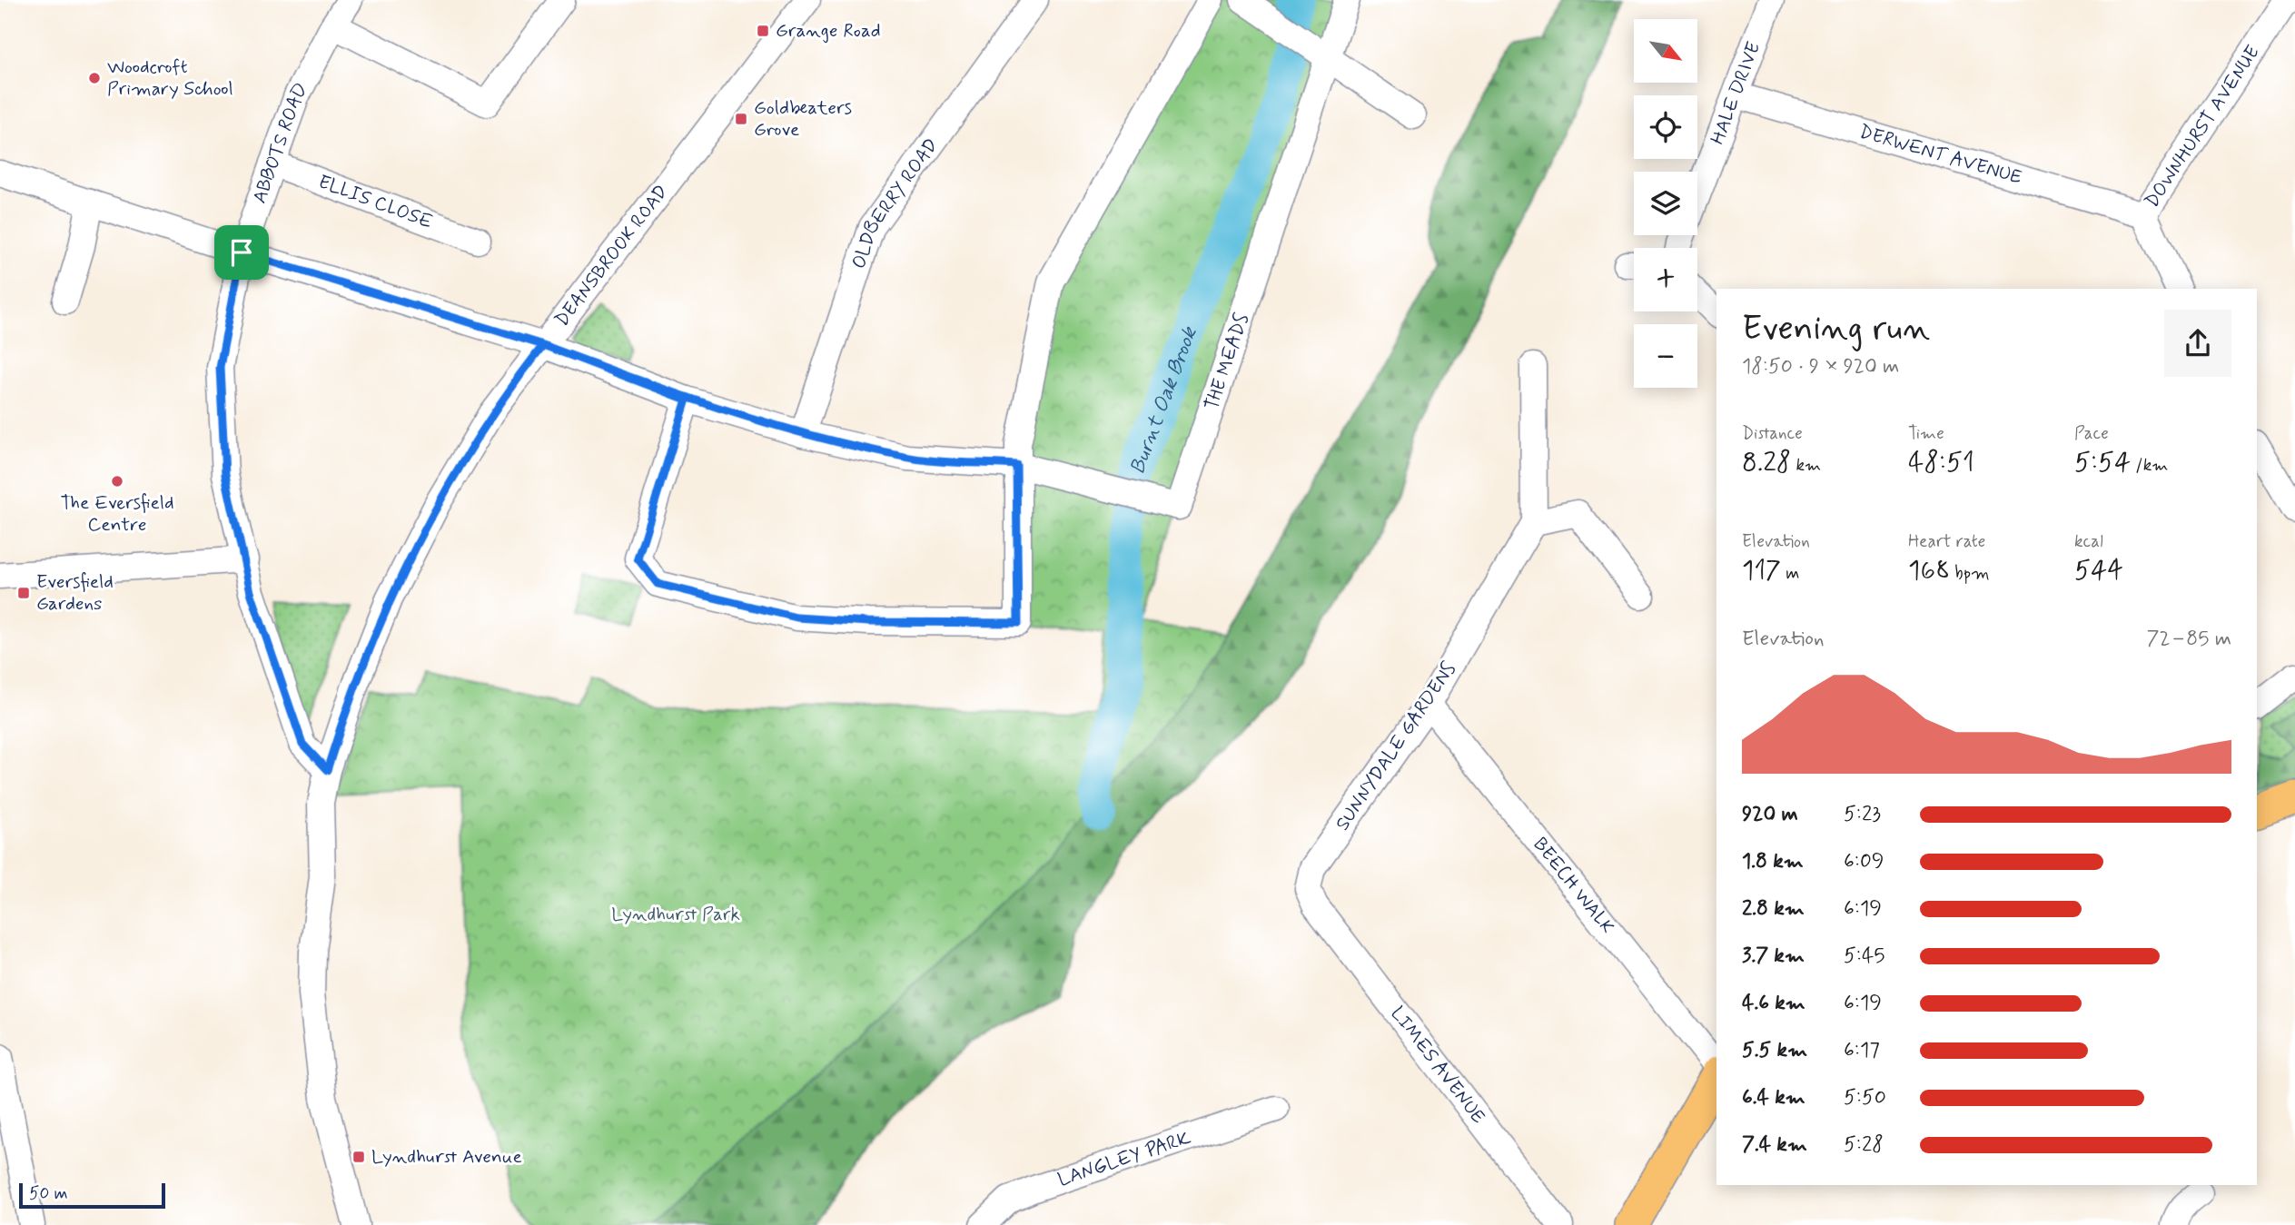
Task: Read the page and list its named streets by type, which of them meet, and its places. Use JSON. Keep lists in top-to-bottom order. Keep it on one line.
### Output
{"streets":{"street":["HALE DRIVE","DOWNHURST AVENUE","ABBOTS ROAD","DERWENT AVENUE","ELLIS CLOSE","OLDBERRY ROAD","DEANSBROOK ROAD","THE MEADS","SUNNYDALE GARDENS","BEECH WALK","LIMES AVENUE","LANGLEY PARK"]},"crossings":[["HALE DRIVE","DERWENT AVENUE"],["DOWNHURST AVENUE","DERWENT AVENUE"],["ABBOTS ROAD","ELLIS CLOSE"],["SUNNYDALE GARDENS","BEECH WALK"],["SUNNYDALE GARDENS","LIMES AVENUE"]],"water":["Burnt Oak Brook"],"parks":["Lyndhurst Park"],"places":{"transit":["Grange Road","Goldbeaters Grove","Eversfield Gardens","Lyndhurst Avenue"],"other":["Woodcroft Primary School","The Eversfield Centre"]},"scale_bar":"50 m","north":"bottom right","page":{"map_buttons":["+","−"],"heading":["Evening run","18:50 · 9 × 920 m"],"stats":[["Distance","8.28 km"],["Time","48:51"],["Pace","5:54 /km"],["Elevation","117 m"],["Heart rate","168 bpm"],["kcal","544"]],"chart":["Elevation","72–85 m"],"list":[{"name":"920 m","note":"5:23"},{"name":"1.8 km","note":"6:09"},{"name":"2.8 km","note":"6:19"},{"name":"3.7 km","note":"5:45"},{"name":"4.6 km","note":"6:19"},{"name":"5.5 km","note":"6:17"},{"name":"6.4 km","note":"5:50"},{"name":"7.4 km","note":"5:28"}],"scale":"50 m"}}
